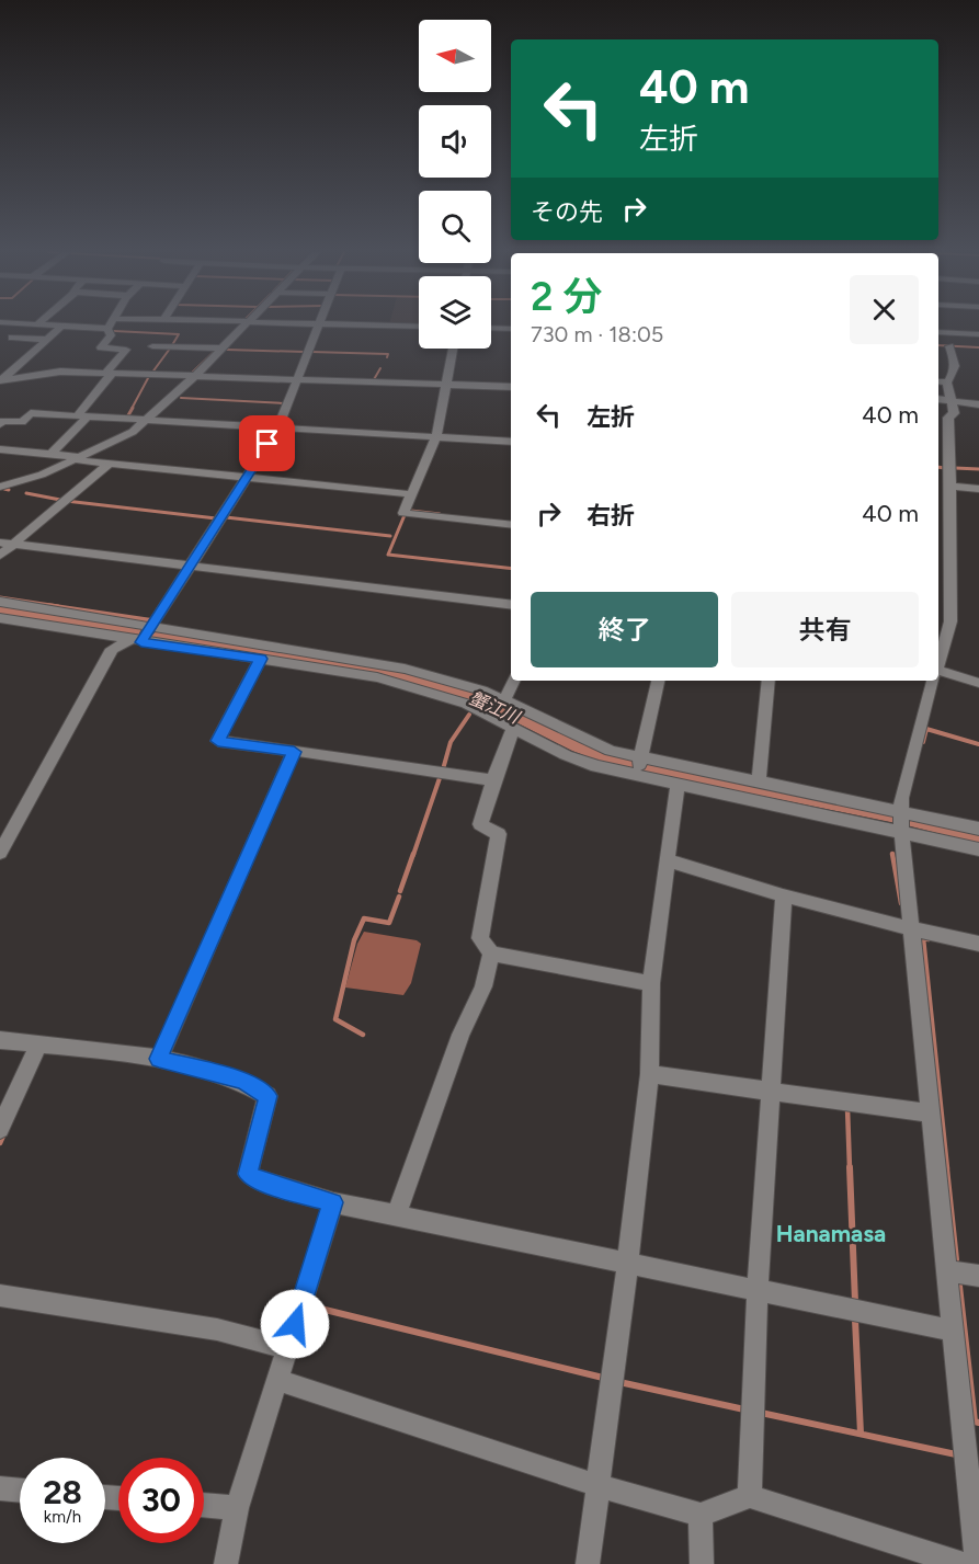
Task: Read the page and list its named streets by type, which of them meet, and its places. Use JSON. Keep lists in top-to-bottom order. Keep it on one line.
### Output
{"districts":["Hanamasa"],"water":["蟹江川"],"north":"left","page":{"turn":["40 m","左折"],"then":"その先","heading":["2 分","730 m · 18:05"],"list":[{"name":"左折","value":"40 m"},{"name":"右折","value":"40 m"}],"buttons":["終了","共有"],"speed":"28 km/h","limit":"30"}}
